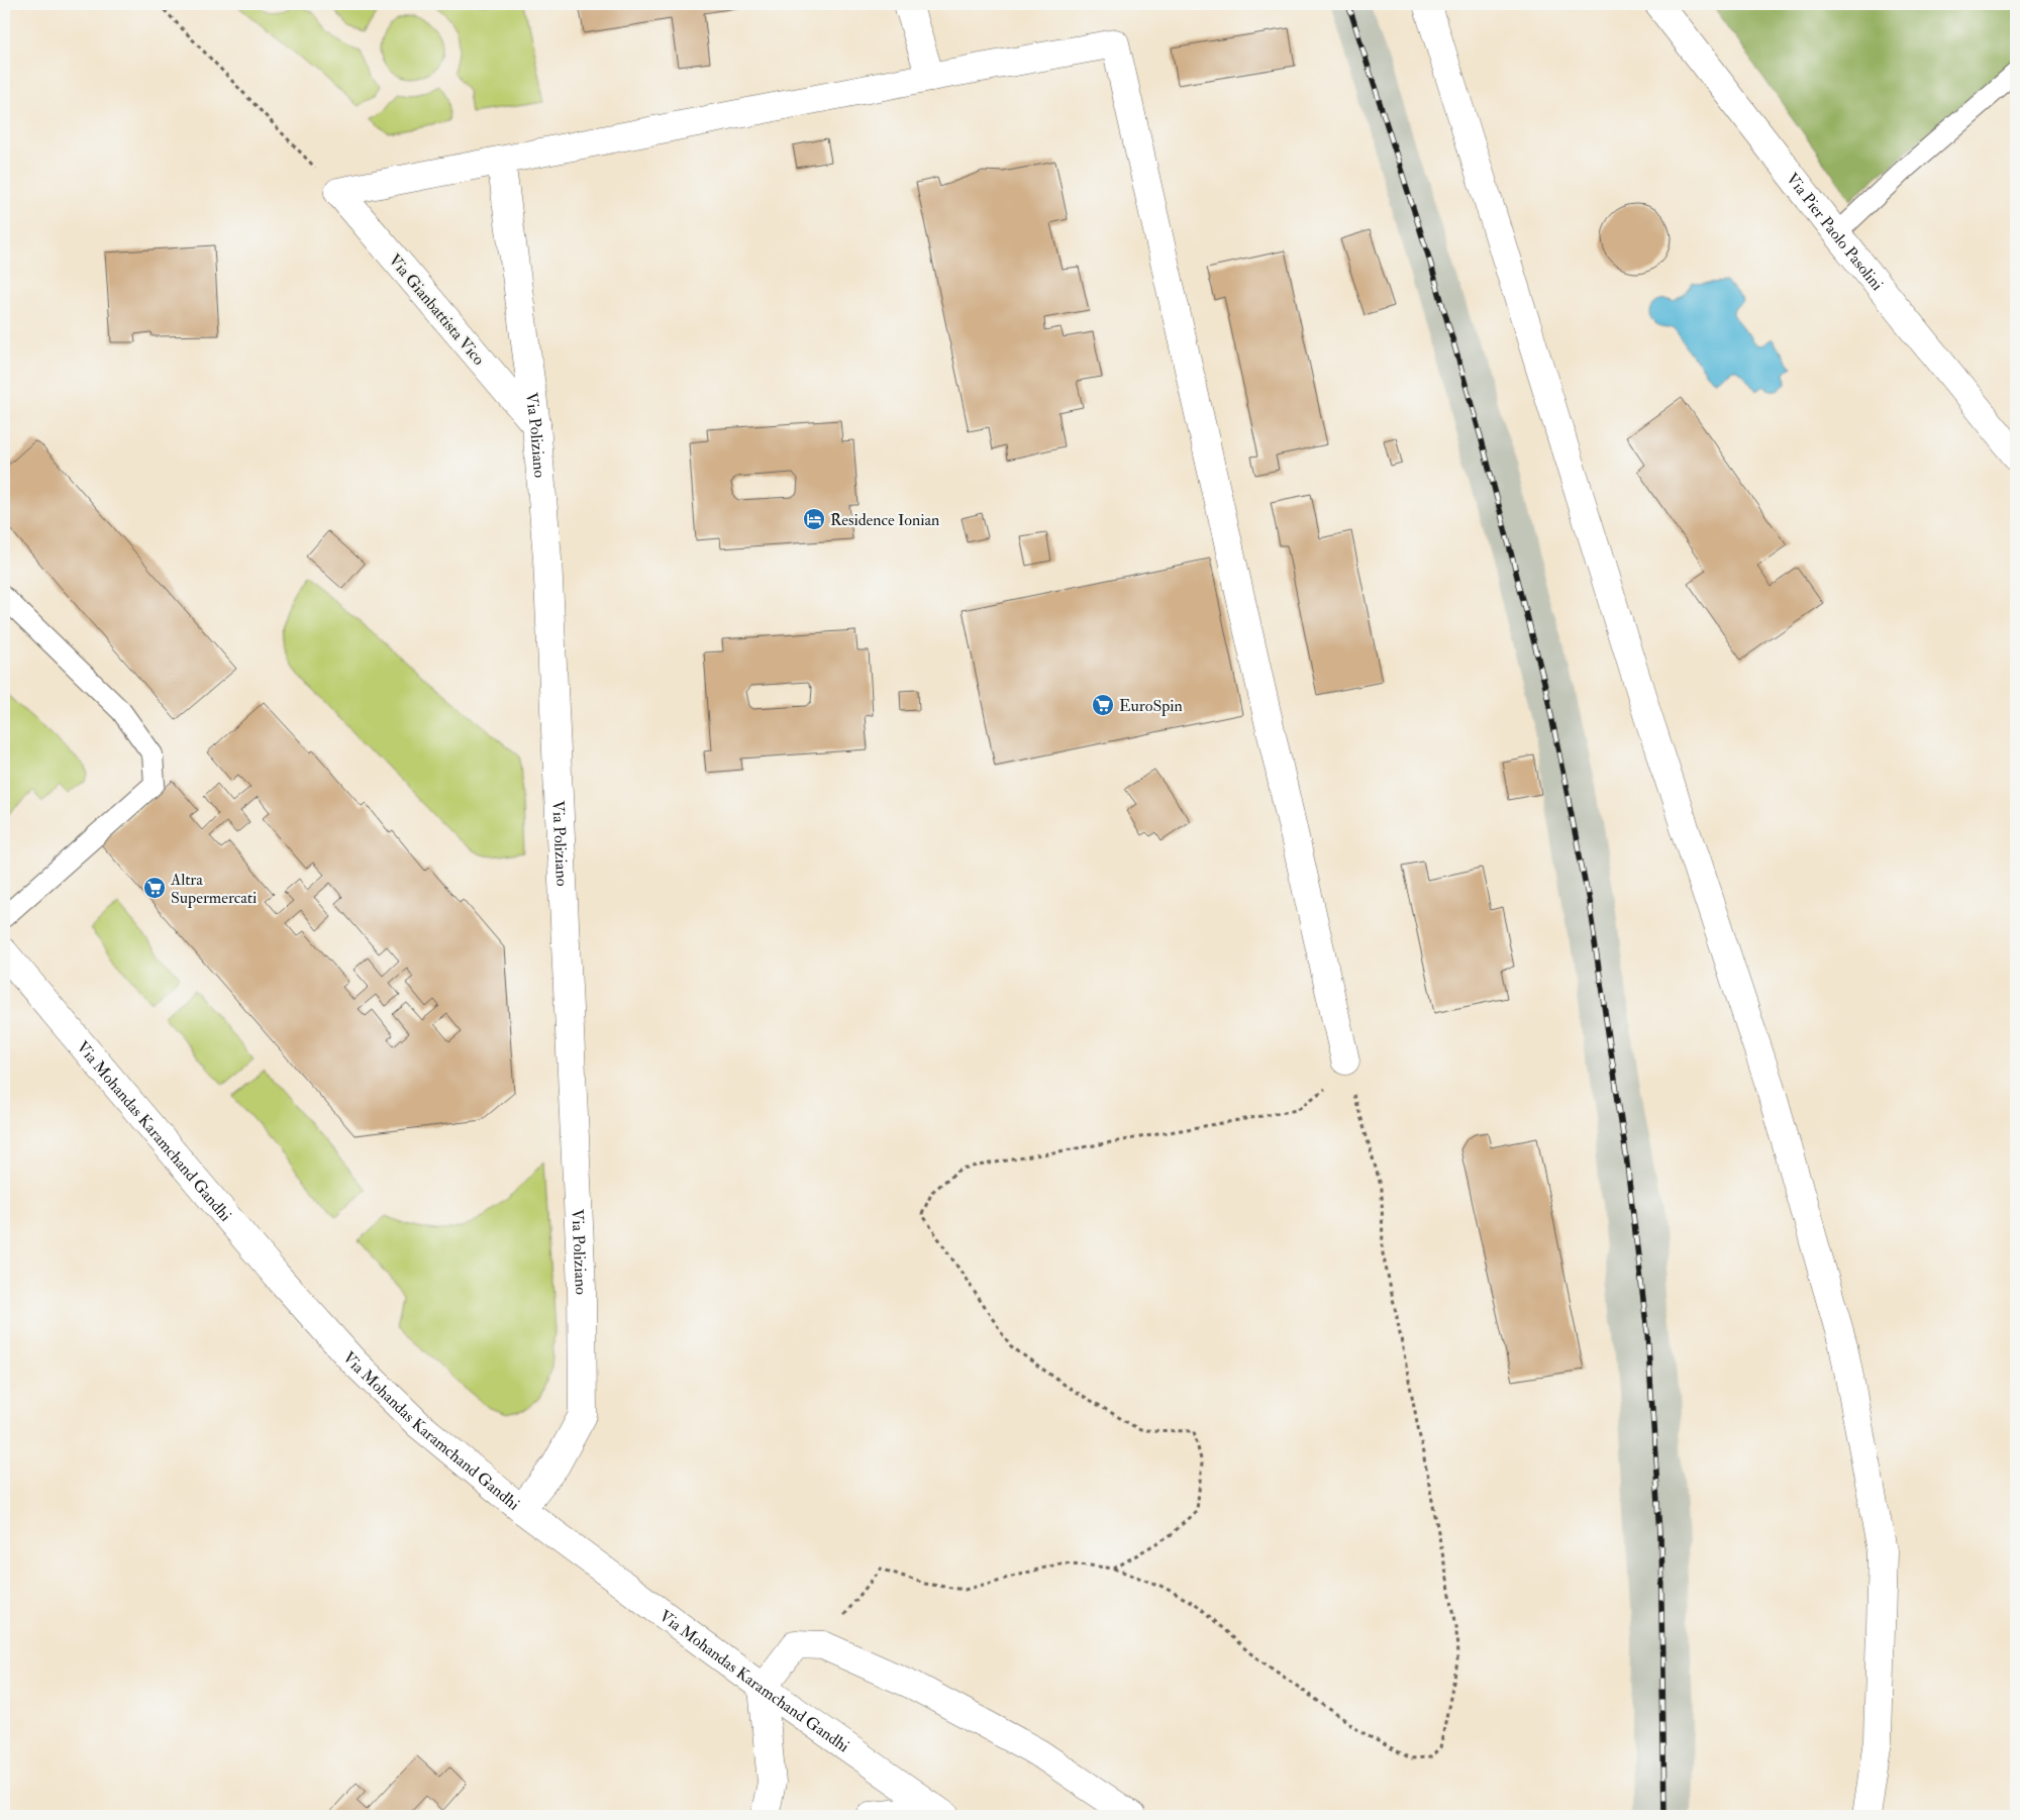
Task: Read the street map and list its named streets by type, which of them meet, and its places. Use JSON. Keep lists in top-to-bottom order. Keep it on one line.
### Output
{"streets":{"street":["Via Pier Paolo Pasolini","Via Gianbattista Vico","Via Poliziano","Via Mohandas Karamchand Gandhi"]},"crossings":[["Via Gianbattista Vico","Via Poliziano"],["Via Poliziano","Via Mohandas Karamchand Gandhi"]],"places":{"hotel":["Residence Ionian"],"supermarket":["EuroSpin","Altra Supermercati"]}}
